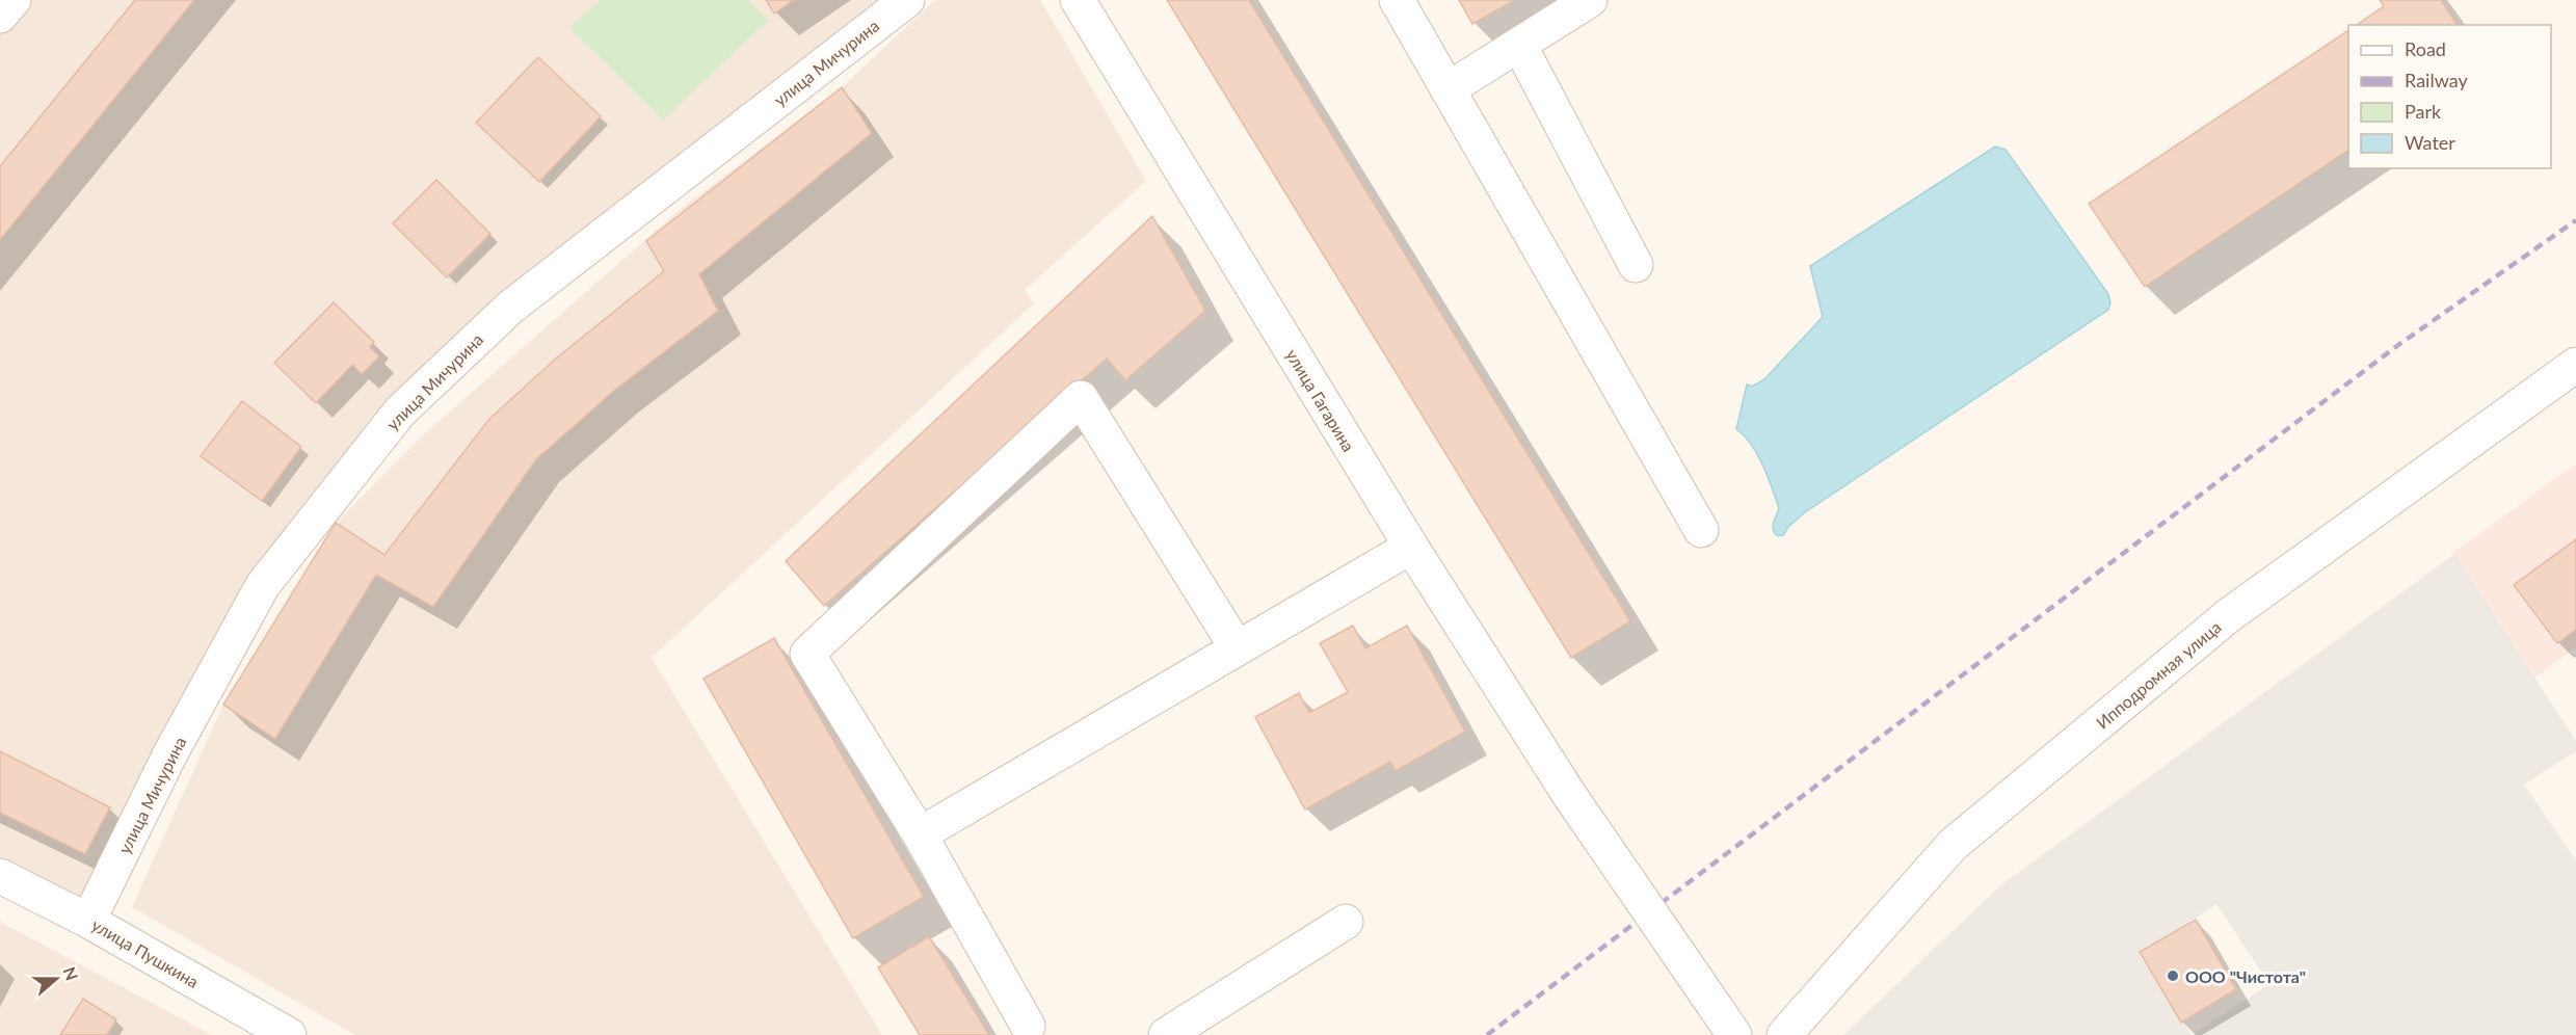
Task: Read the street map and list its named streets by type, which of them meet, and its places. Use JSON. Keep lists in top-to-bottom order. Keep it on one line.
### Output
{"streets":{"street":["улица Мичурина","улица Гагарина","Ипподромная улица","улица Пушкина"]},"crossings":[["улица Мичурина","улица Пушкина"]],"places":["ООО \"Чистота\""],"legend":["Road","Railway","Park","Water"],"north":"right"}
